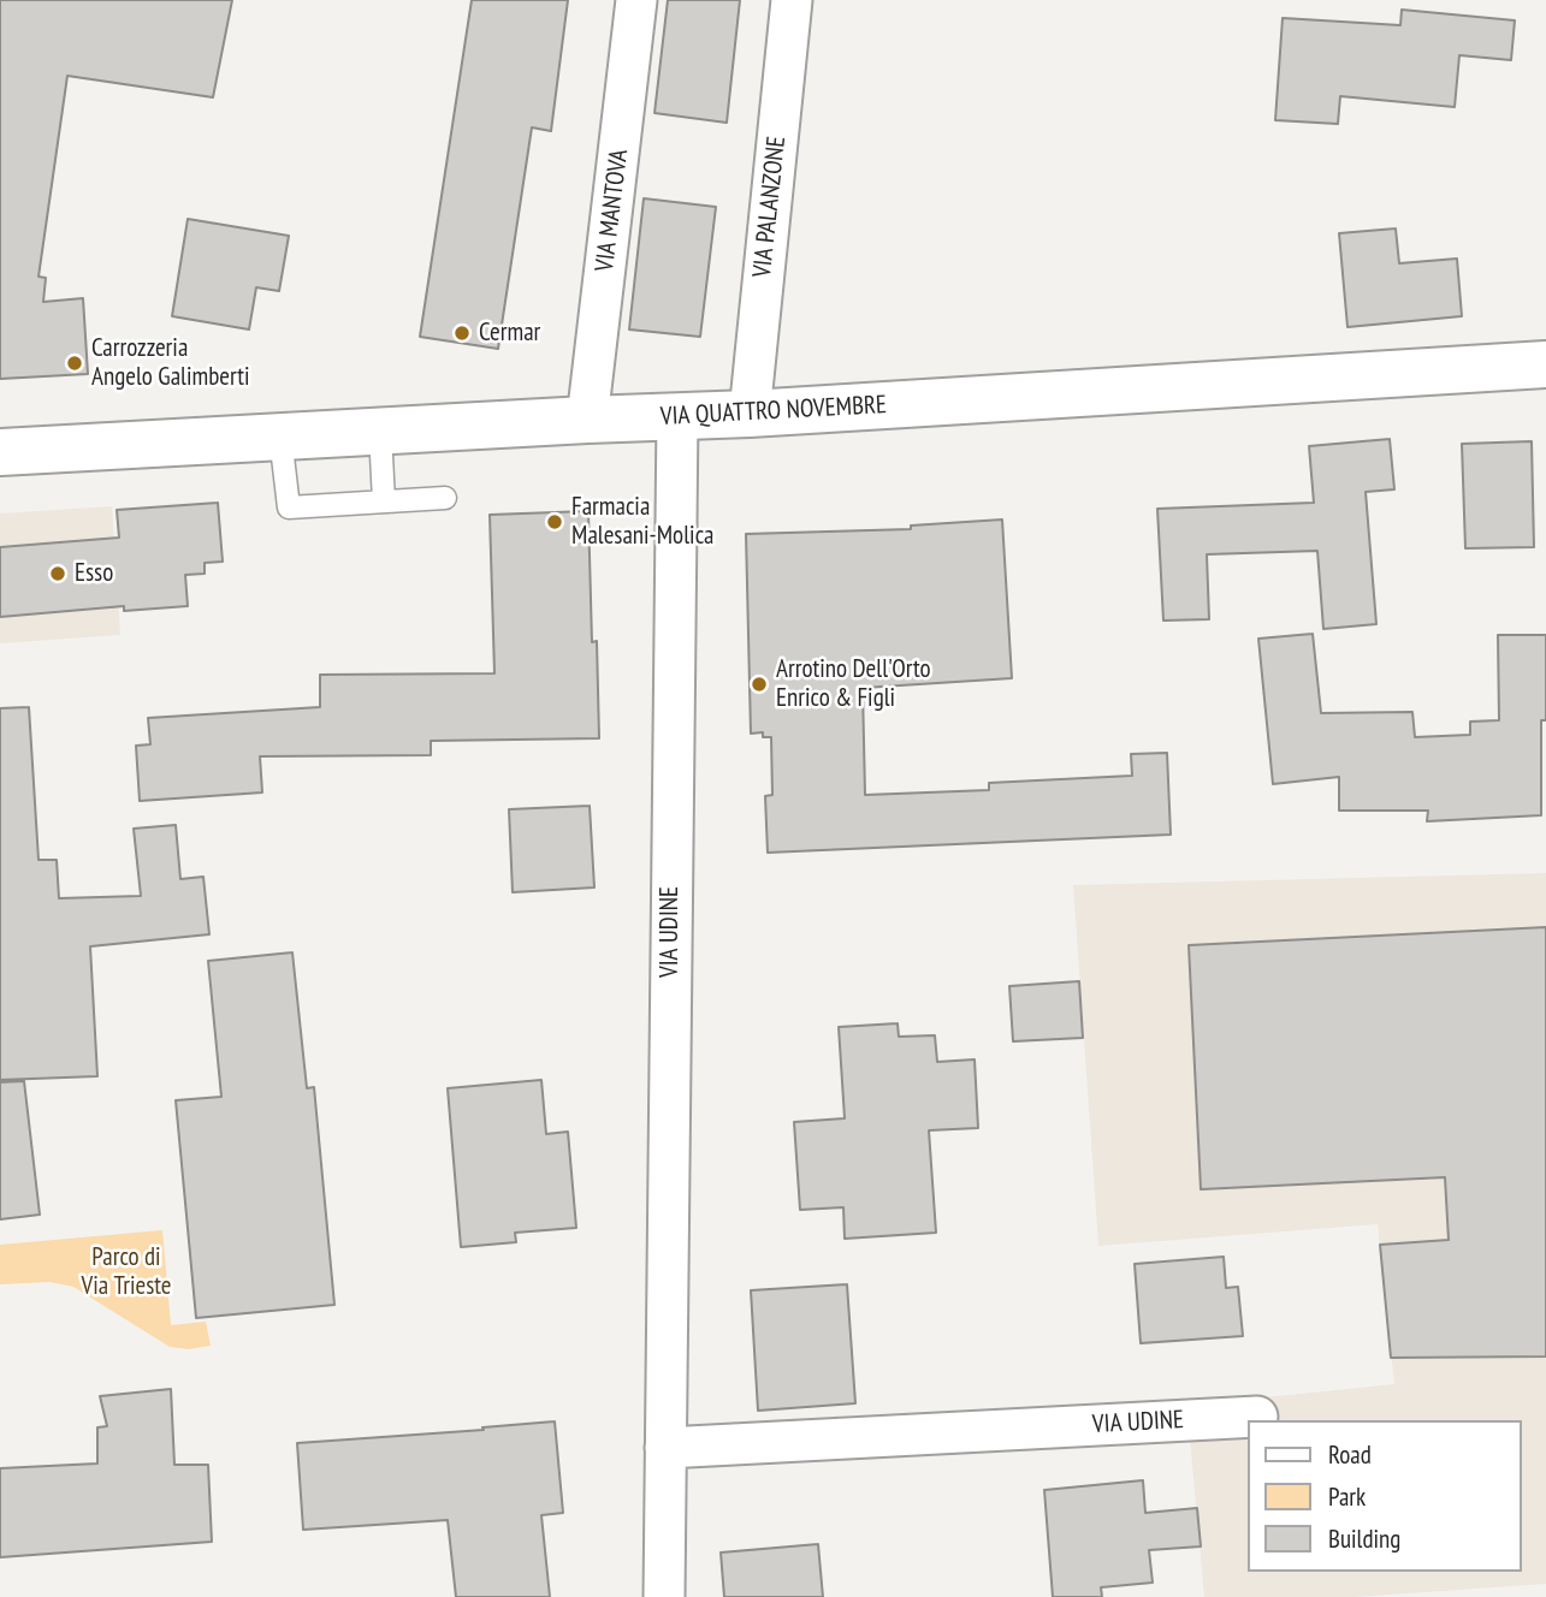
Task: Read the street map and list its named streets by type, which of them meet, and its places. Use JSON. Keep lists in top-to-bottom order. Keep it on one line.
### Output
{"streets":{"main road":["VIA QUATTRO NOVEMBRE"],"street":["VIA PALANZONE","VIA MANTOVA","VIA UDINE"]},"crossings":[["VIA PALANZONE","VIA QUATTRO NOVEMBRE"],["VIA MANTOVA","VIA QUATTRO NOVEMBRE"],["VIA QUATTRO NOVEMBRE","VIA UDINE"]],"parks":["Parco di Via Trieste"],"places":["Cermar","Carrozzeria Angelo Galimberti","Farmacia Malesani-Molica","Esso","Arrotino Dell'Orto Enrico & Figli"],"legend":["Road","Park","Building"]}
